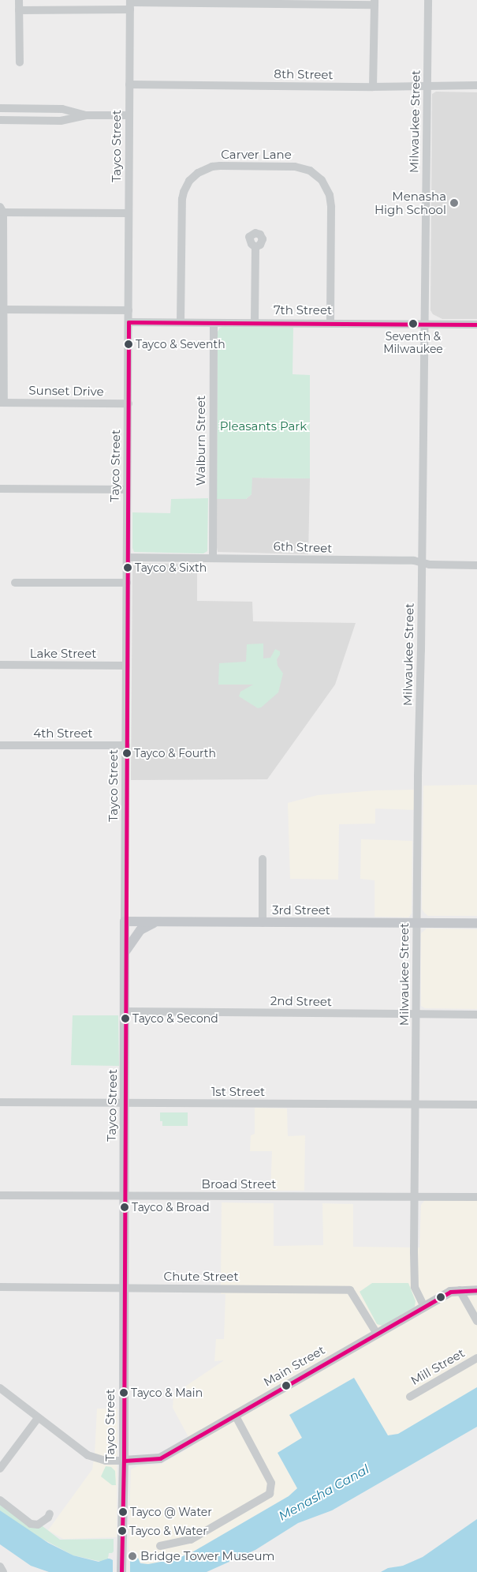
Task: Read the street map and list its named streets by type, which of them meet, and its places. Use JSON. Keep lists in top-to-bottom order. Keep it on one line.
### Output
{"streets":{"main road":["Tayco Street","3rd Street","Main Street"],"street":["8th Street","Milwaukee Street","Carver Lane","7th Street","Sunset Drive","Walburn Street","6th Street","Lake Street","4th Street","2nd Street","1st Street","Broad Street","Chute Street","Mill Street"]},"crossings":[["8th Street","Milwaukee Street"],["8th Street","Tayco Street"],["Milwaukee Street","7th Street"],["Milwaukee Street","6th Street"],["Milwaukee Street","3rd Street"],["Milwaukee Street","2nd Street"],["Milwaukee Street","1st Street"],["Milwaukee Street","Broad Street"],["Milwaukee Street","Main Street"],["Tayco Street","7th Street"],["Tayco Street","Sunset Drive"],["Tayco Street","6th Street"],["Tayco Street","Lake Street"],["Tayco Street","4th Street"],["Tayco Street","3rd Street"],["Tayco Street","2nd Street"],["Tayco Street","1st Street"],["Tayco Street","Broad Street"],["Tayco Street","Chute Street"],["Tayco Street","Main Street"],["Carver Lane","7th Street"],["7th Street","Walburn Street"],["Walburn Street","6th Street"],["Chute Street","Main Street"]],"water":["Menasha Canal"],"parks":["Pleasants Park"],"places":["Menasha High School","Seventh & Milwaukee","Tayco & Seventh","Tayco & Sixth","Tayco & Fourth","Tayco & Second","Tayco & Broad","Tayco & Main","Tayco @ Water","Tayco & Water","Bridge Tower Museum"]}
